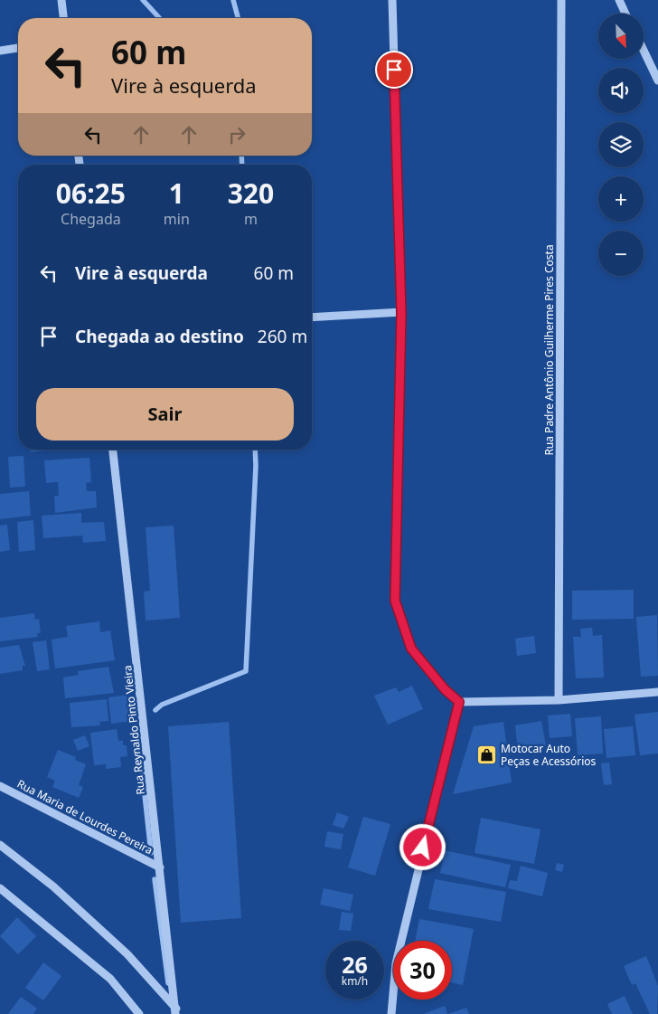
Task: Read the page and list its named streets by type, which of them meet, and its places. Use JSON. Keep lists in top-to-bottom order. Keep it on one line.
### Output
{"streets":{"street":["Rua Padre Antônio Guilherme Pires Costa","Rua Reynaldo Pinto Vieira","Rua Maria de Lourdes Pereira"]},"crossings":[["Rua Reynaldo Pinto Vieira","Rua Maria de Lourdes Pereira"]],"places":{"shop":["Motocar Auto Peças e Acessórios"]},"north":"bottom right","page":{"map_buttons":["+","−"],"turn":["60 m","Vire à esquerda"],"eta":["06:25","Chegada","1","min","320","m"],"list":[{"name":"Vire à esquerda","value":"60 m"},{"name":"Chegada ao destino","value":"260 m"}],"buttons":"Sair","speed":"26 km/h","limit":"30"}}
